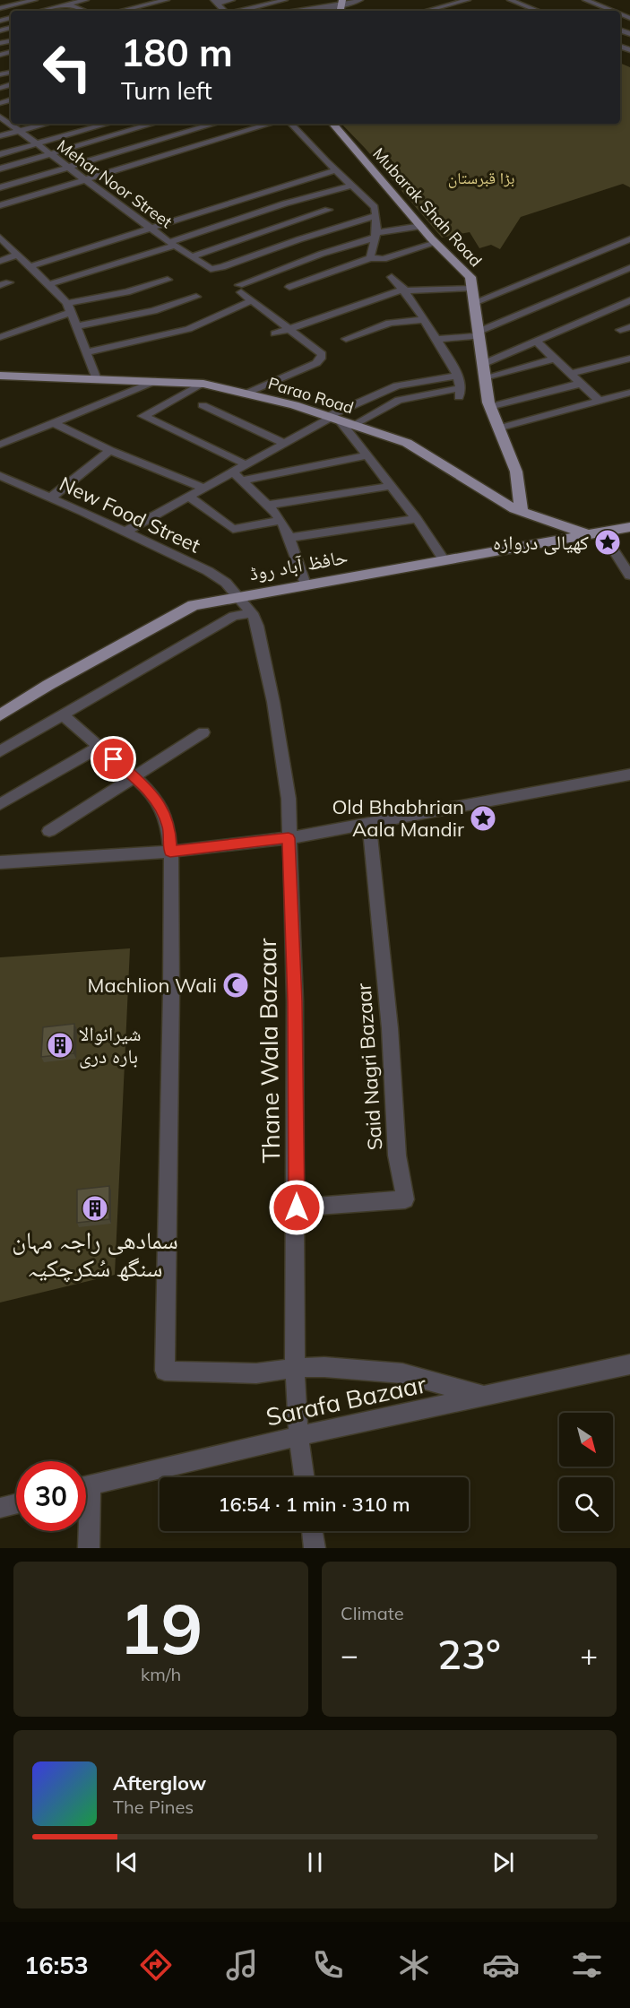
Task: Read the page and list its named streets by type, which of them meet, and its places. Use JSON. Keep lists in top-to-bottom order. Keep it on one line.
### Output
{"streets":{"main road":["Mubarak Shah Road","Parao Road","حافظ آباد روڈ"],"street":["Mehar Noor Street","New Food Street","Thane Wala Bazaar","Said Nagri Bazaar","Sarafa Bazaar"]},"crossings":[["Mubarak Shah Road","Parao Road"],["Parao Road","حافظ آباد روڈ"],["New Food Street","حافظ آباد روڈ"],["New Food Street","Thane Wala Bazaar"],["Thane Wala Bazaar","Said Nagri Bazaar"],["Thane Wala Bazaar","Sarafa Bazaar"]],"parks":["بڑا قبرستان"],"places":{"place":["کھیالی دروازہ","Old Bhabhrian Aala Mandir"],"mosque":["Machlion Wali"],"building":["شیرانوالا بارہ دری","سمادھی راجہ مہان سنگھ سُکرچکیہ"]},"north":"bottom right","page":{"turn":["180 m","Turn left"],"limit":"30","trip":"16:54 · 1 min · 310 m","tile":[["19","km/h"],"Climate"],"heat":["−","23°","+"],"song":["Afterglow","The Pines"],"tabs":"16:53"}}
